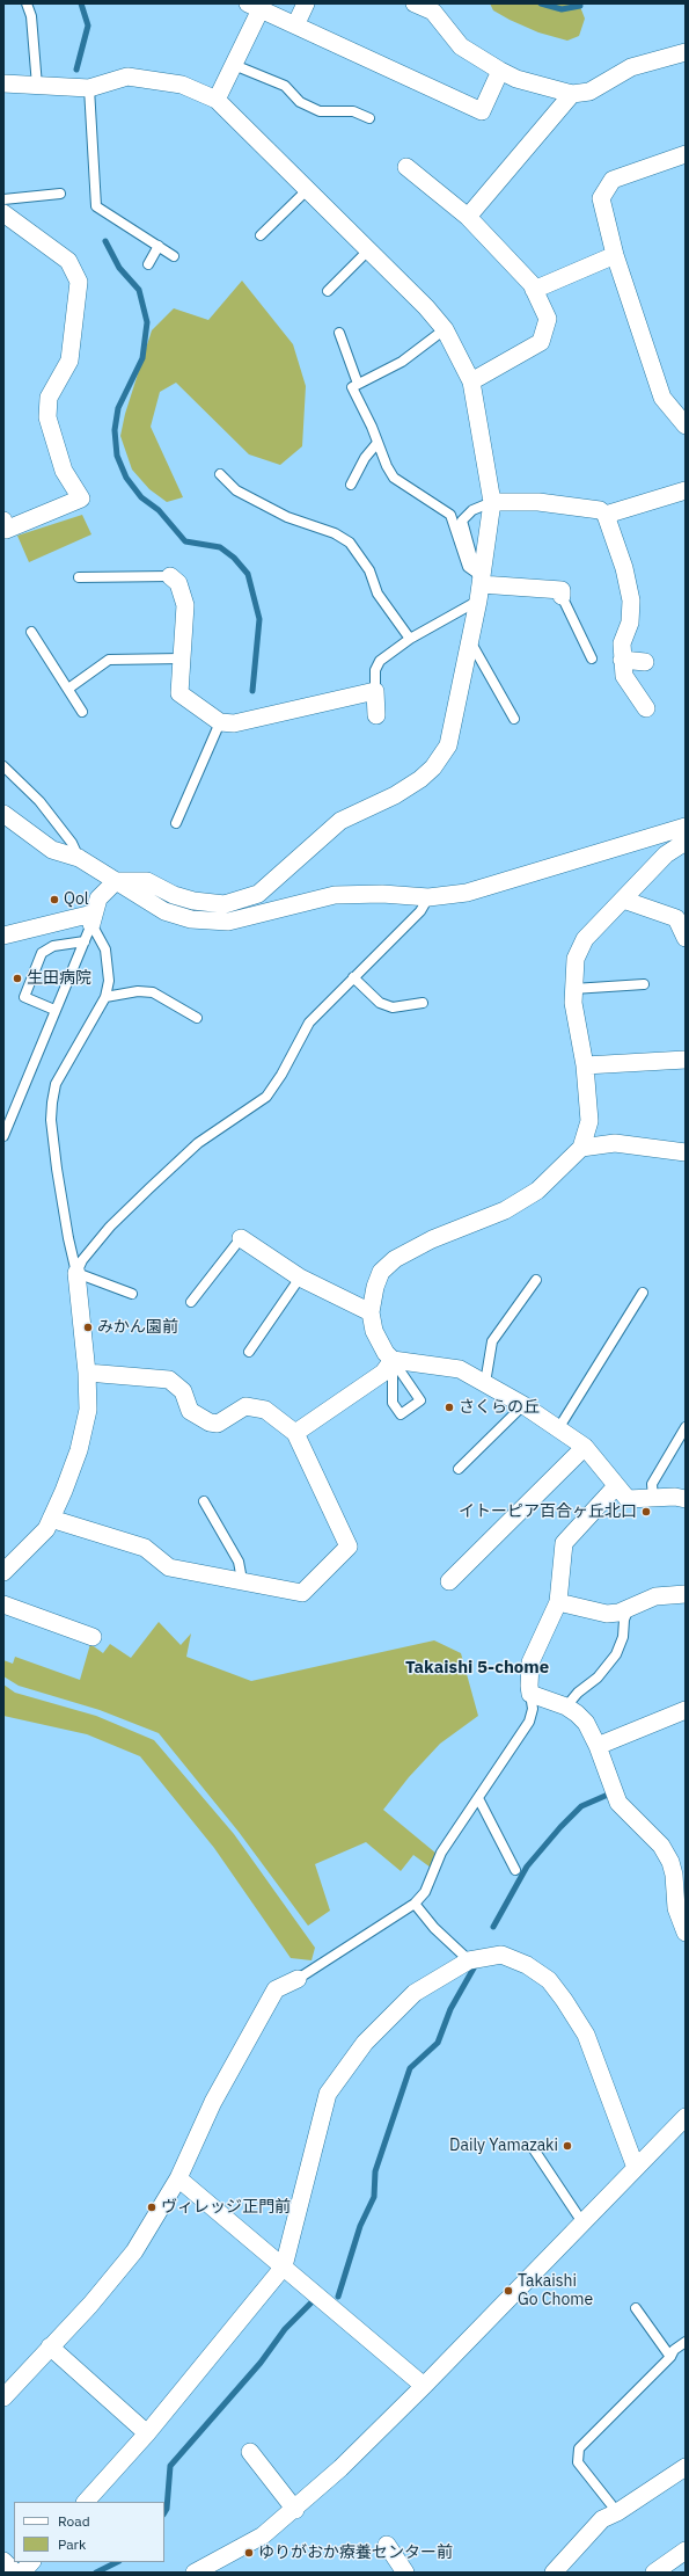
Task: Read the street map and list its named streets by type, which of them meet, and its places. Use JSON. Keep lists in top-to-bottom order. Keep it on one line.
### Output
{"districts":["Takaishi 5-chome"],"places":["Qol","生田病院","みかん園前","さくらの丘","イトーピア百合ヶ丘北口","Daily Yamazaki","ヴィレッジ正門前","Takaishi Go Chome","ゆりがおか療養センター前"],"legend":["Road","Park"]}
